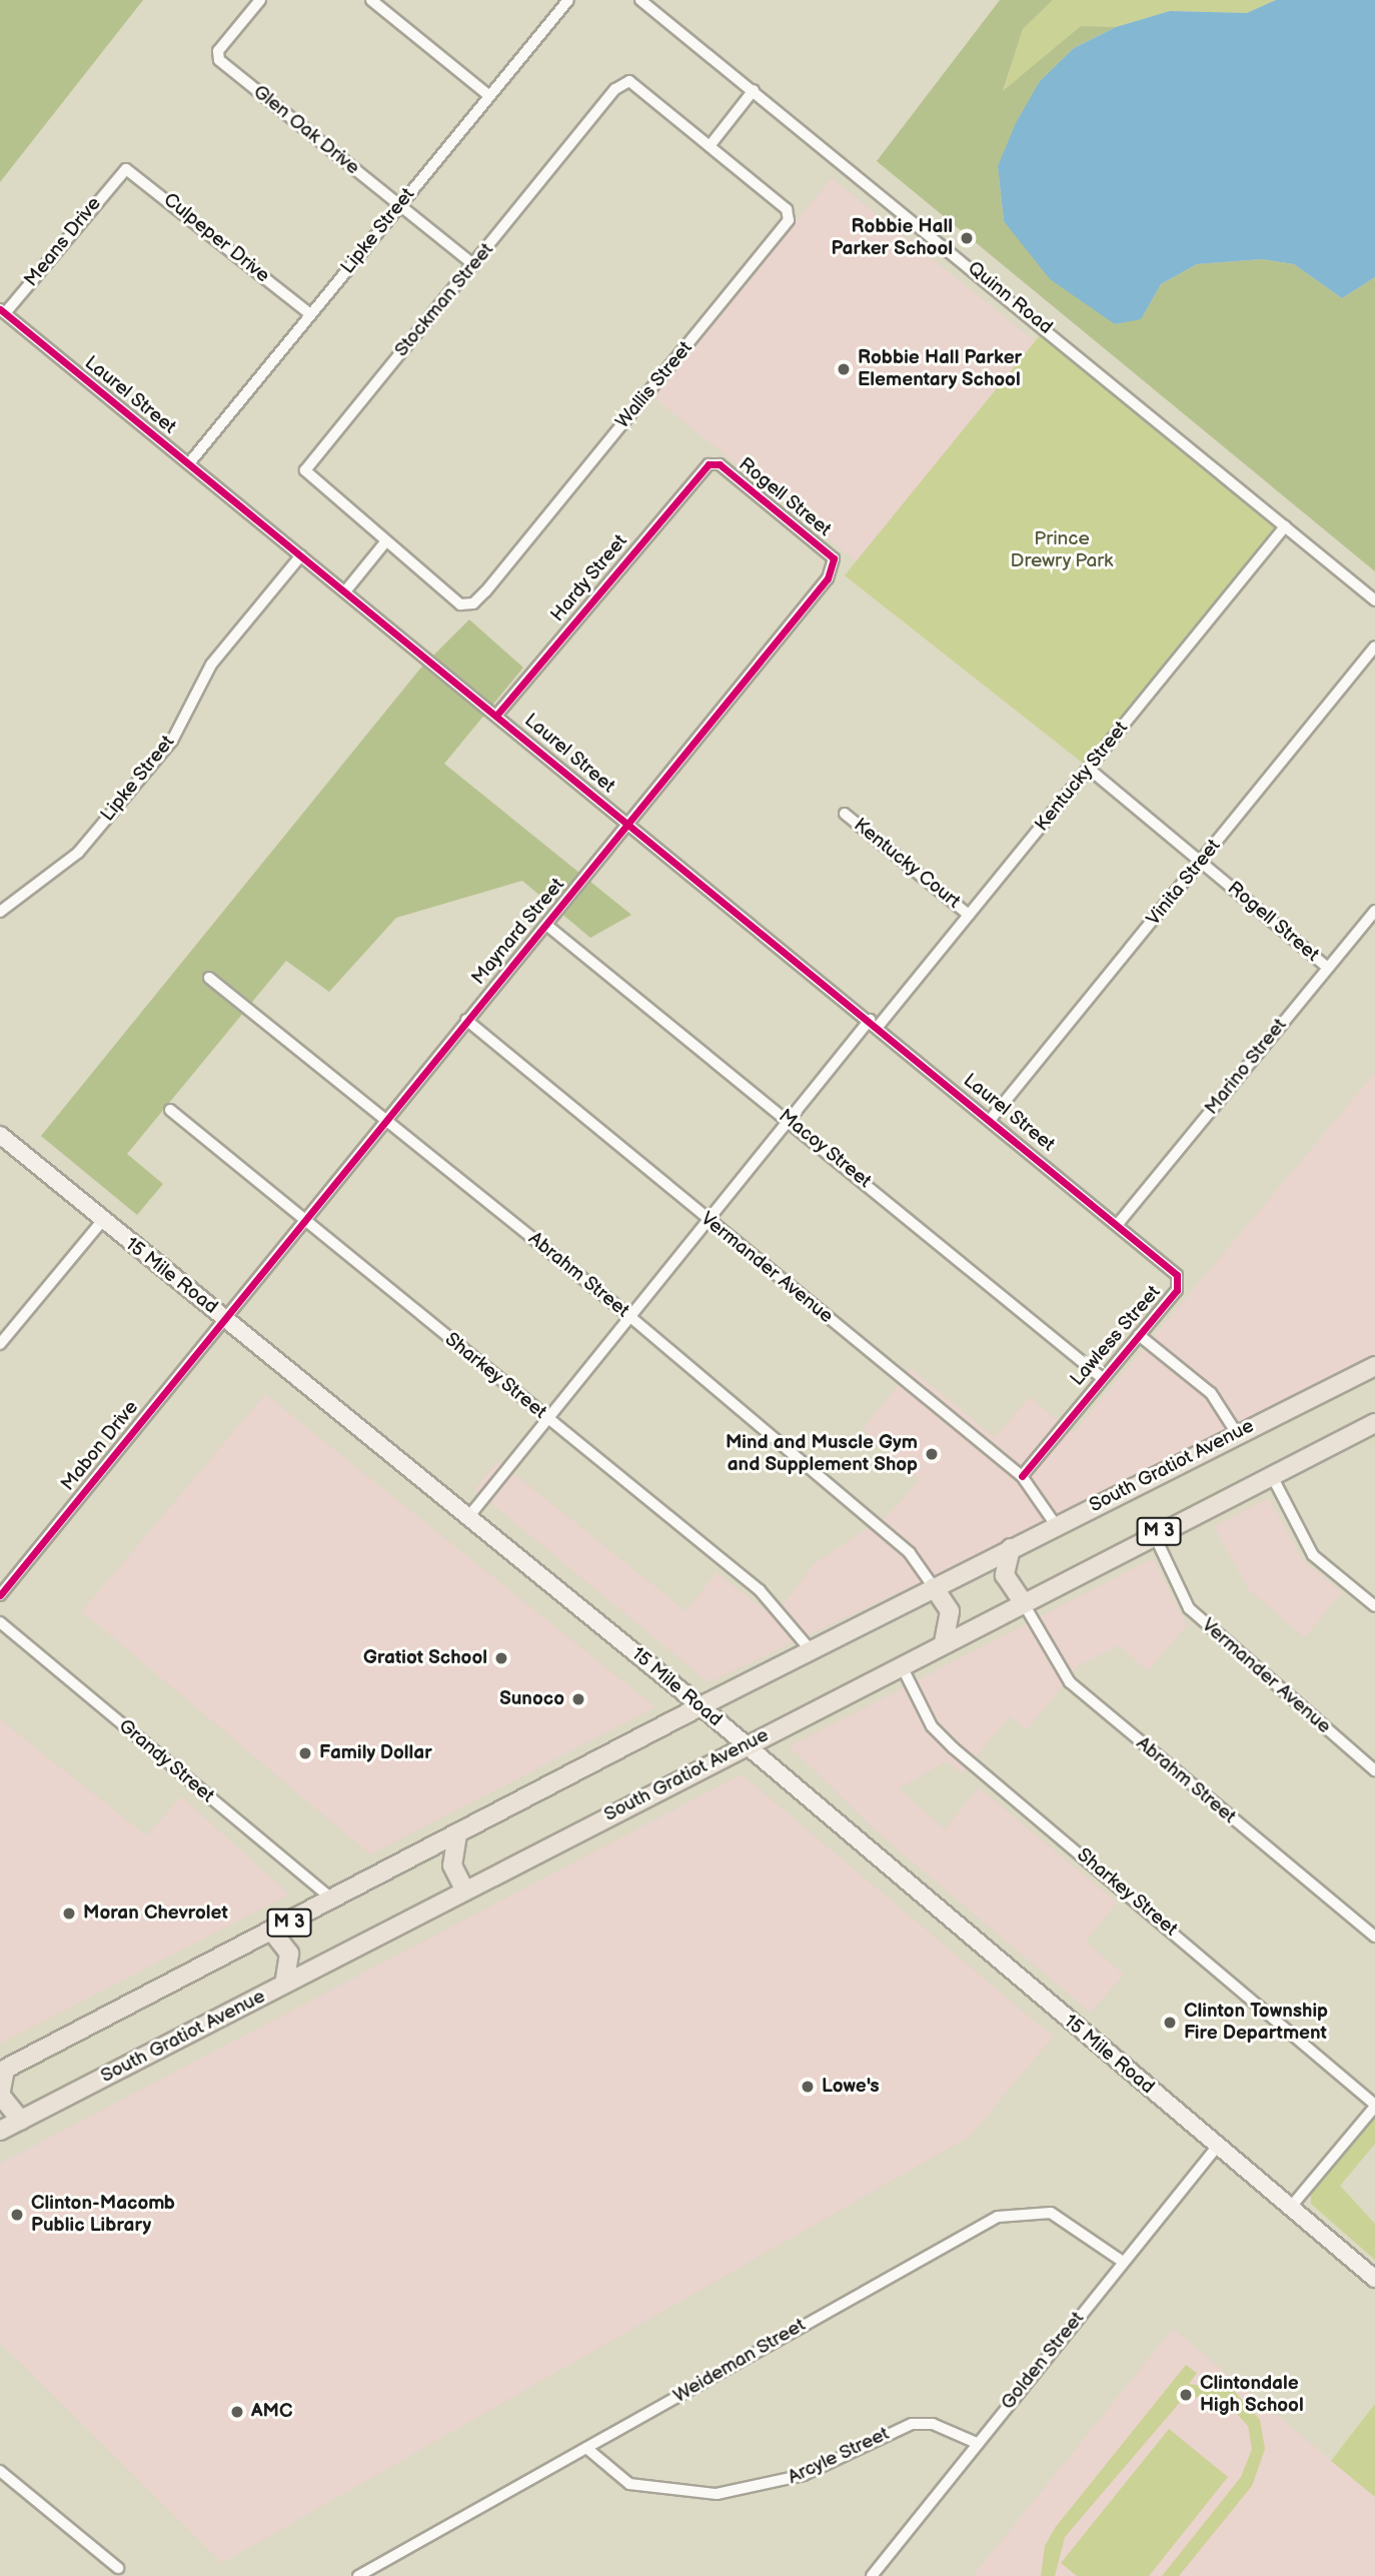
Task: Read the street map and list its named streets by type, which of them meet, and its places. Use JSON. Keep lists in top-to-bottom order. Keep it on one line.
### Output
{"streets":{"main road":["15 Mile Road","South Gratiot Avenue","M 3"],"street":["Glen Oak Drive","Lipke Street","Culpeper Drive","Means Drive","Quinn Road","Stockman Street","Wallis Street","Laurel Street","Rogell Street","Hardy Street","Kentucky Street","Kentucky Court","Vinita Street","Maynard Street","Marino Street","Macoy Street","Vermander Avenue","Abrahm Street","Lawless Street","Sharkey Street","Mabon Drive","Grandy Street","Weideman Street","Golden Street","Arcyle Street"]},"crossings":[["Glen Oak Drive","Lipke Street"],["Lipke Street","Culpeper Drive"],["Lipke Street","Laurel Street"],["Culpeper Drive","Means Drive"],["Means Drive","Laurel Street"],["Quinn Road","Kentucky Street"],["Stockman Street","Wallis Street"],["Laurel Street","Hardy Street"],["Laurel Street","Kentucky Street"],["Laurel Street","Vinita Street"],["Laurel Street","Maynard Street"],["Laurel Street","Marino Street"],["Laurel Street","Lawless Street"],["Rogell Street","Hardy Street"],["Rogell Street","Kentucky Street"],["Rogell Street","Vinita Street"],["Rogell Street","Maynard Street"],["Rogell Street","Marino Street"],["Kentucky Street","Kentucky Court"],["Kentucky Street","Macoy Street"],["Kentucky Street","Vermander Avenue"],["Kentucky Street","Abrahm Street"],["Kentucky Street","15 Mile Road"],["Kentucky Street","Sharkey Street"],["Maynard Street","Macoy Street"],["Maynard Street","Vermander Avenue"],["Maynard Street","Abrahm Street"],["Maynard Street","15 Mile Road"],["Maynard Street","Sharkey Street"],["Maynard Street","Mabon Drive"],["Marino Street","Lawless Street"],["Macoy Street","Lawless Street"],["Vermander Avenue","Lawless Street"],["Vermander Avenue","South Gratiot Avenue"],["Abrahm Street","South Gratiot Avenue"],["15 Mile Road","Mabon Drive"],["15 Mile Road","South Gratiot Avenue"],["15 Mile Road","Golden Street"],["Sharkey Street","South Gratiot Avenue"],["South Gratiot Avenue","Grandy Street"],["Weideman Street","Golden Street"],["Weideman Street","Arcyle Street"],["Golden Street","Arcyle Street"]],"parks":["Prince Drewry Park"],"places":["Robbie Hall Parker School","Robbie Hall Parker Elementary School","Mind and Muscle Gym and Supplement Shop","Gratiot School","Sunoco","Family Dollar","Moran Chevrolet","Clinton Township Fire Department","Lowe's","Clinton-Macomb Public Library","Clintondale High School","AMC"]}
